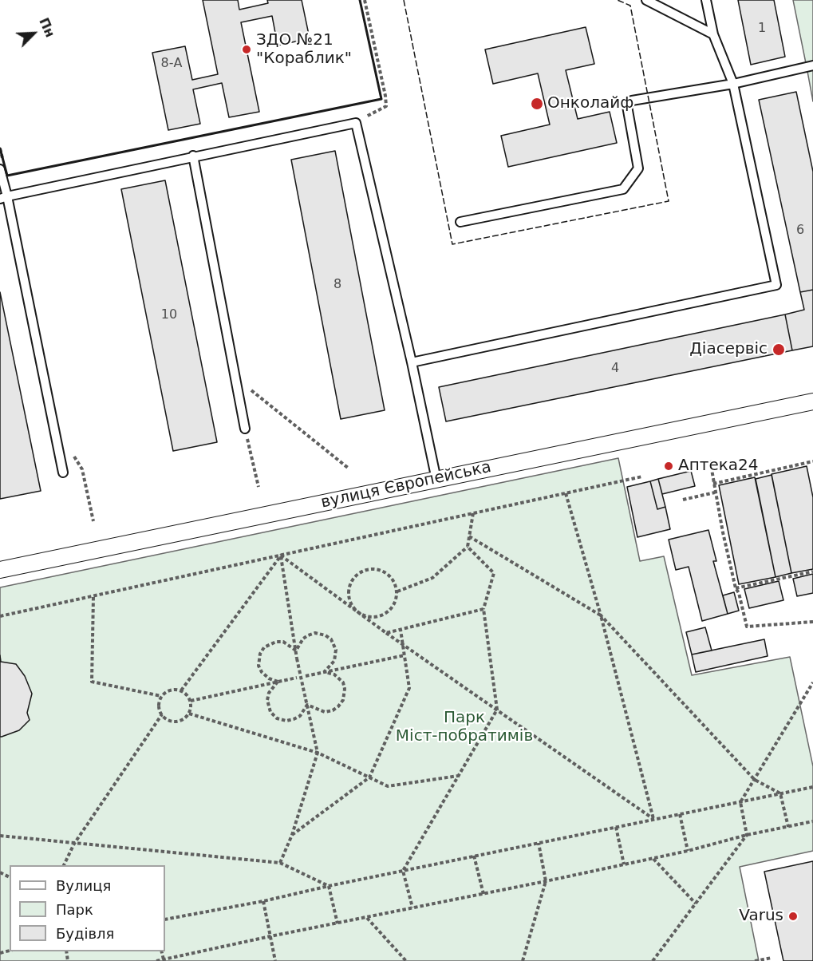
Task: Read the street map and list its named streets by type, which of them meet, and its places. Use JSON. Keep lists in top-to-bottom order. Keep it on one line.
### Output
{"streets":{"street":["вулиця Європейська"]},"parks":["Парк Міст-побратимів"],"places":["ЗДО №21 \"Кораблик\"","Онколайф","Діасервіс","Аптека24","Varus"],"house_numbers":["1","8-А","6","8","10","4"],"legend":["Вулиця","Парк","Будівля"],"north":"top right"}
